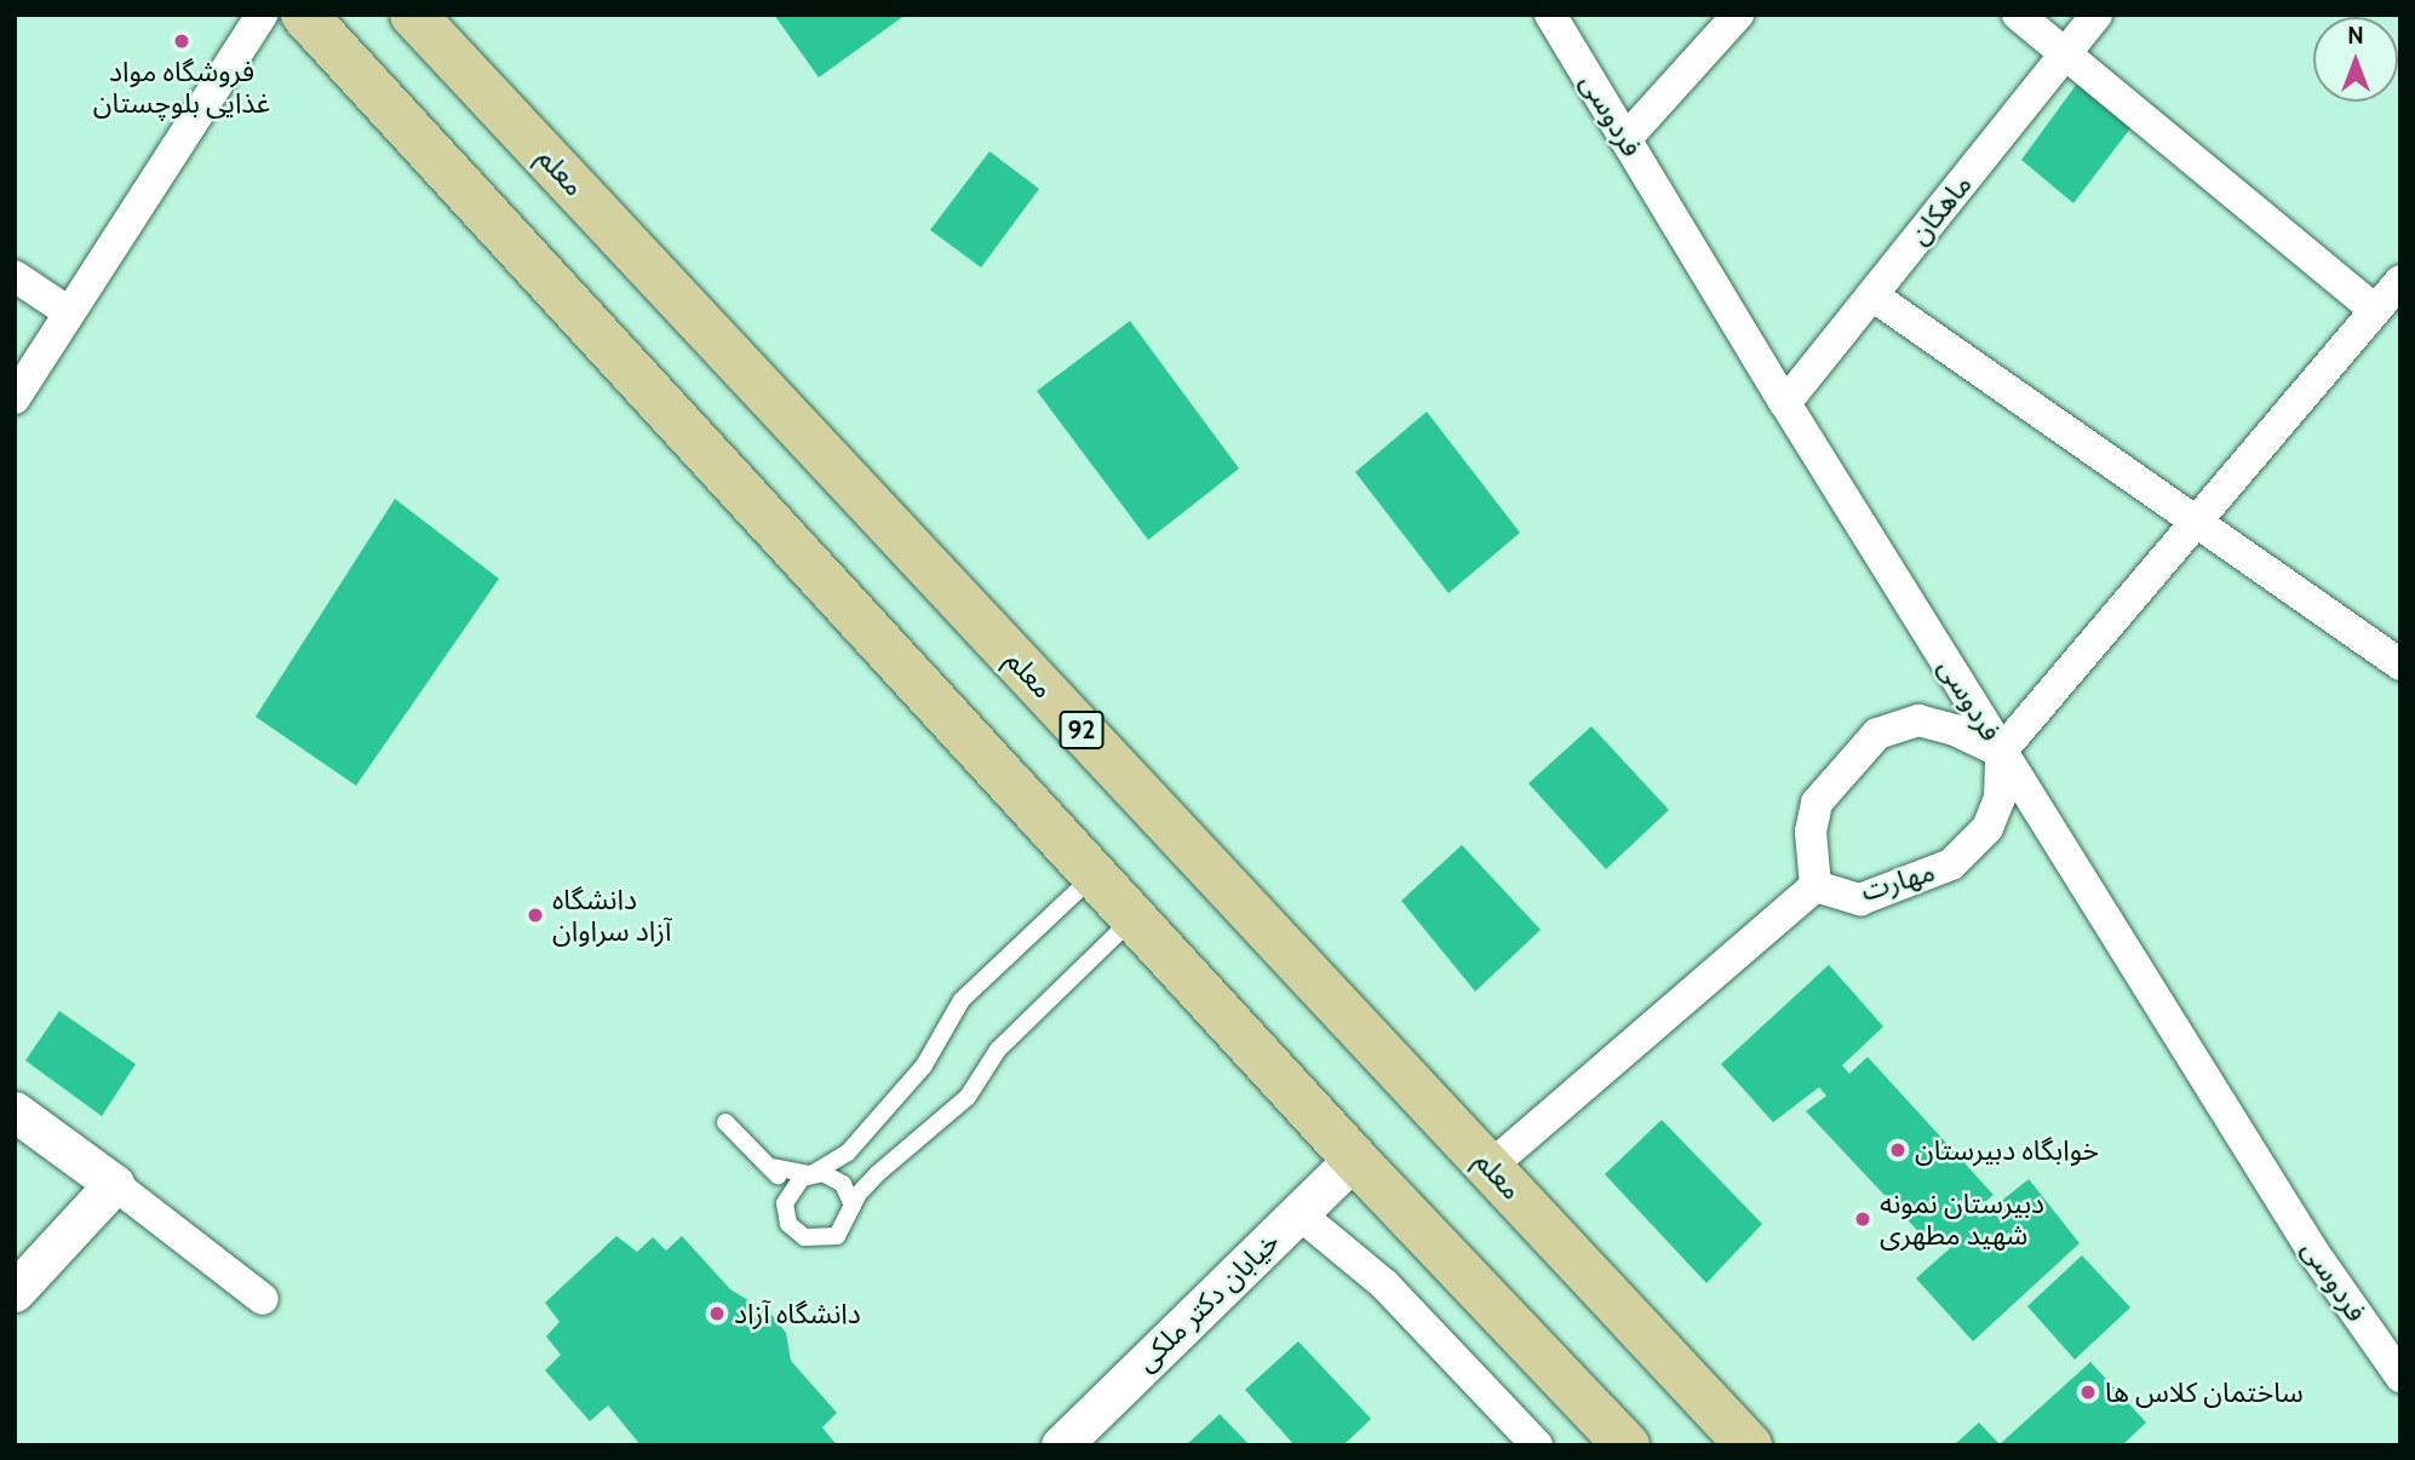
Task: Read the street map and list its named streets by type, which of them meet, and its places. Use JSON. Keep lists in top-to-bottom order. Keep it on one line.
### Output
{"streets":{"main road":["معلم","92"],"street":["فردوسی","ماهکان","مهارت","خیابان دکتر ملکی"]},"crossings":[["فردوسی","ماهکان"],["فردوسی","مهارت"]],"places":["فروشگاه مواد غذایی بلوچستان","دانشگاه آزاد سراوان","خوابگاه دبیرستان","دبیرستان نمونه شهید مطهری","دانشگاه آزاد","ساختمان کلاس ها"],"north":"top"}
